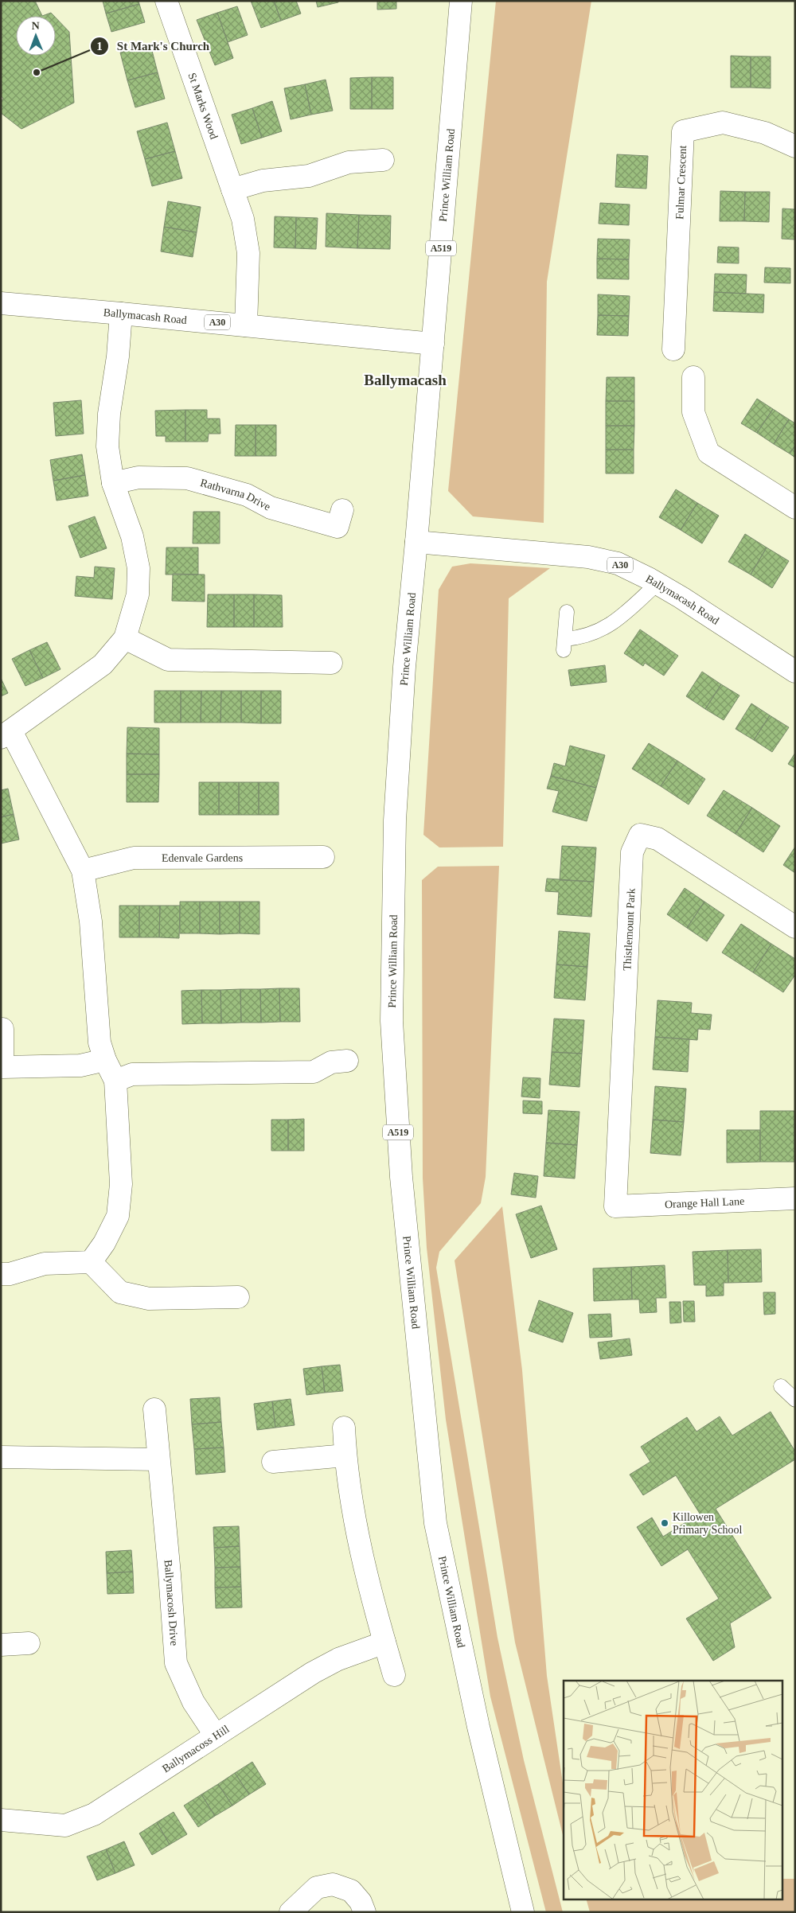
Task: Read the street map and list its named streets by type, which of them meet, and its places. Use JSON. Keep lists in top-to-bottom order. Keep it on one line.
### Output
{"streets":{"street":["St Marks Wood","Prince William Road","Fulmar Crescent","A519","Ballymacash Road","A30","Rathvarna Drive","Edenvale Gardens","Thistlemount Park","Orange Hall Lane","Ballymacosh Drive","Ballymacoss Hill"]},"crossings":[["St Marks Wood","Ballymacash Road"],["Prince William Road","Ballymacash Road"],["Thistlemount Park","Orange Hall Lane"],["Ballymacosh Drive","Ballymacoss Hill"]],"districts":["Ballymacash"],"places":["St Mark's Church","Killowen Primary School"],"north":"top"}
